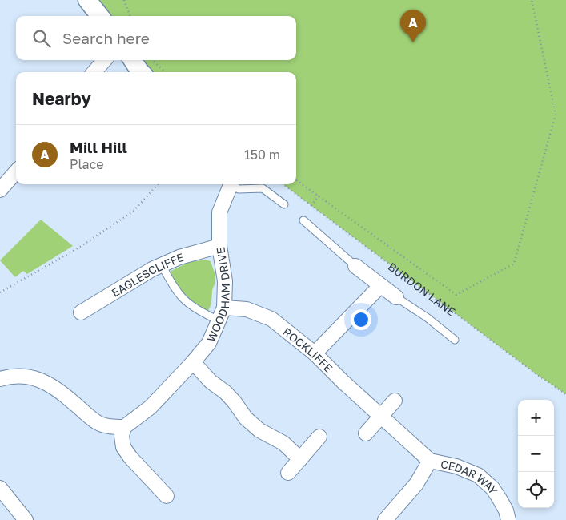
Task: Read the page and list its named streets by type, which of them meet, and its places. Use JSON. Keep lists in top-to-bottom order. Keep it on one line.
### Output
{"streets":{"street":["EAGLESCLIFFE","WOODHAM DRIVE","ROCKLIFFE","CEDAR WAY"],"path":["BURDON LANE"]},"crossings":[["EAGLESCLIFFE","WOODHAM DRIVE"],["WOODHAM DRIVE","ROCKLIFFE"],["ROCKLIFFE","CEDAR WAY"]],"page":{"pins":"A","search":"Search here","heading":"Nearby","list":[{"mark":"A","name":"Mill Hill","note":"Place","value":"150 m"}],"map_buttons":["+","−"]}}
